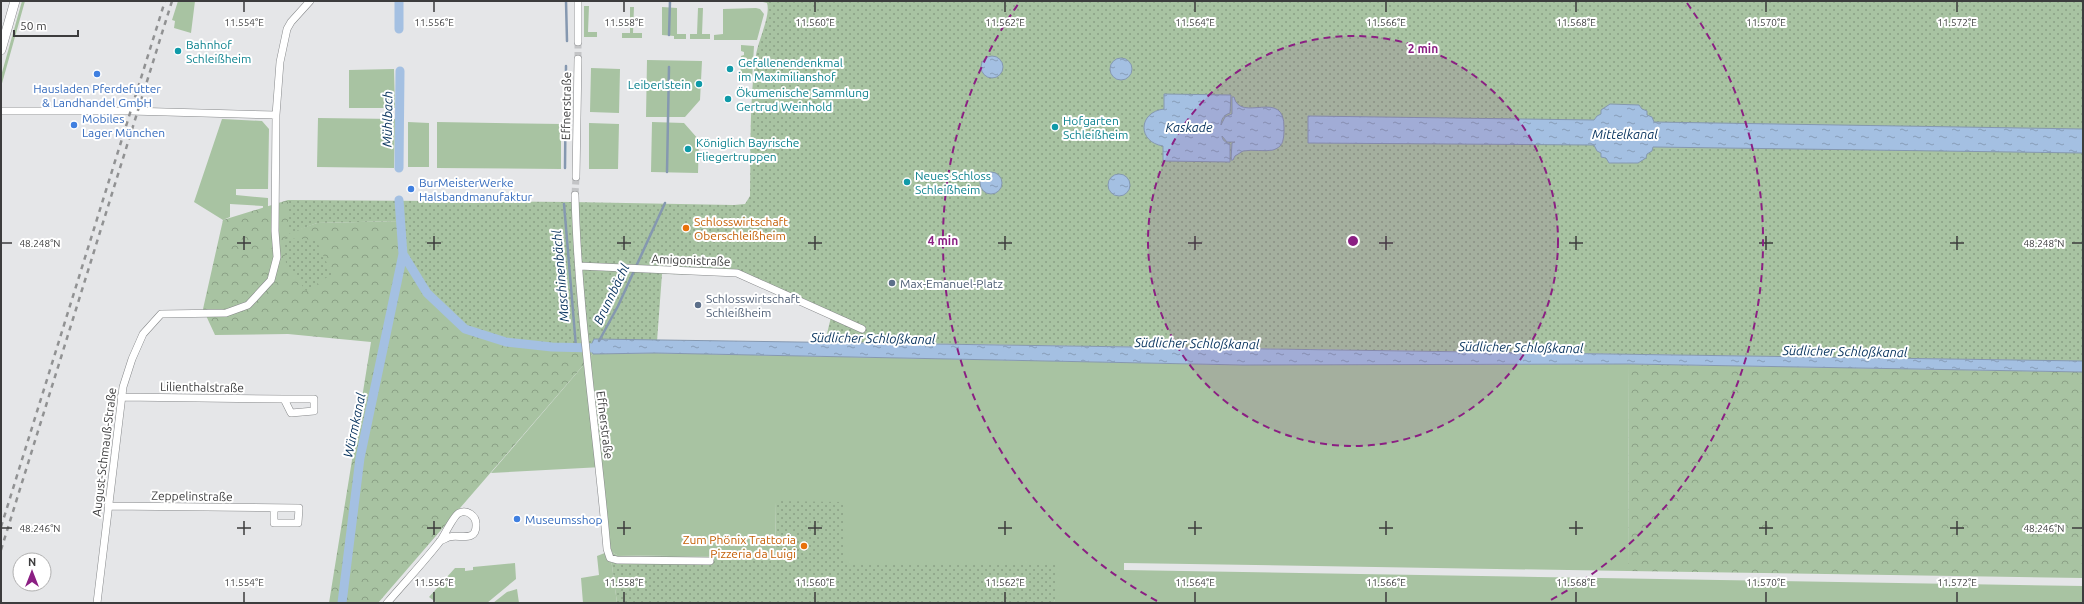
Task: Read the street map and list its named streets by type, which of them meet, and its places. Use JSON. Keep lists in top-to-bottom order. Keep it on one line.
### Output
{"streets":{"street":["Effnerstraße","Amigonistraße","Lilienthalstraße","August-Schmauß-Straße","Zeppelinstraße"]},"crossings":[["Effnerstraße","Amigonistraße"],["Lilienthalstraße","August-Schmauß-Straße"],["August-Schmauß-Straße","Zeppelinstraße"]],"water":["Mühlbach","Kaskade","Mittelkanal","Maschinenbächl","Brunnbächl","Südlicher Schloßkanal","Würmkanal"],"places":["Bahnhof Schleißheim","Gefallenendenkmal im Maximilianshof","Hausladen Pferdefutter & Landhandel GmbH","Leiberlstein","Ökumenische Sammlung Gertrud Weinhold","Mobiles Lager München","Hofgarten Schleißheim","Königlich Bayrische Fliegertruppen","Neues Schloss Schleißheim","BurMeisterWerke Halsbandmanufaktur","Schlosswirtschaft Oberschleißheim","Max-Emanuel-Platz","Schlosswirtschaft Schleißheim","Museumsshop","Zum Phönix Trattoria Pizzeria da Luigi"],"scale_bar":"50 m","north":"top","coordinates":["11.554°E","11.556°E","11.558°E","11.560°E","11.562°E","11.564°E","11.566°E","11.568°E","11.570°E","11.572°E","48.248°N","48.246°N"],"rings":["2 min","4 min"]}
